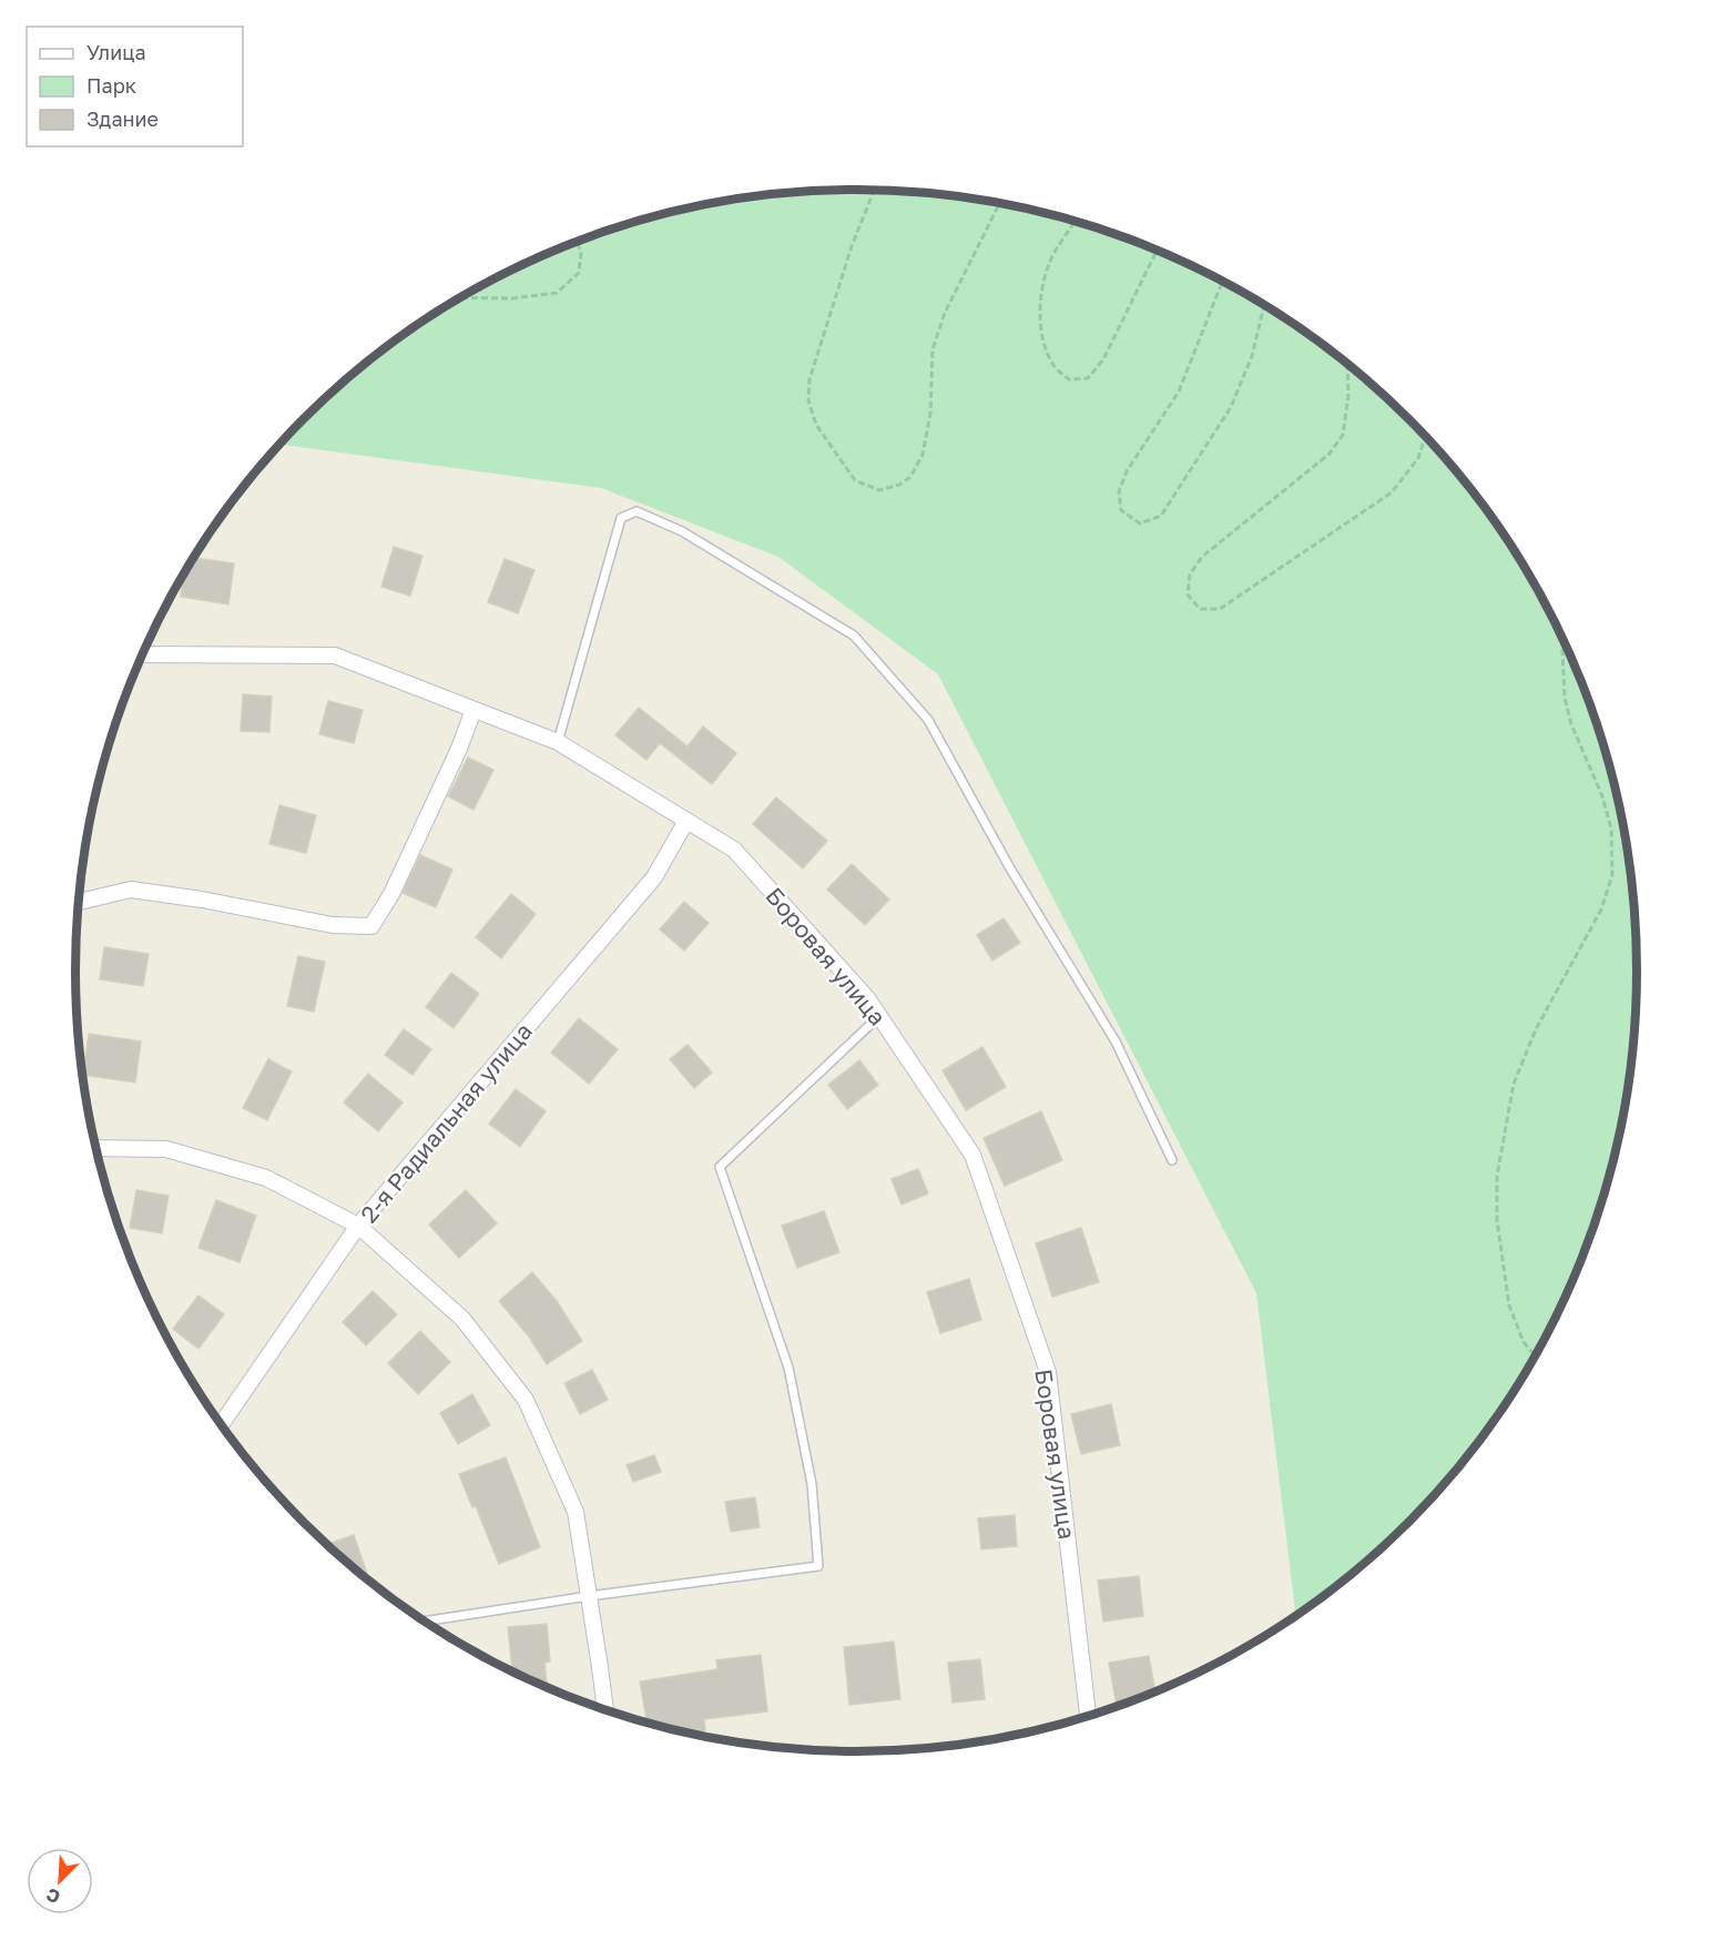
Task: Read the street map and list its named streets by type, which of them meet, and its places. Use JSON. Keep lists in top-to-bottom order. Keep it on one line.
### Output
{"streets":{"street":["Боровая улица","2-я Радиальная улица"]},"crossings":[["Боровая улица","2-я Радиальная улица"]],"legend":["Улица","Парк","Здание"],"north":"bottom left"}
